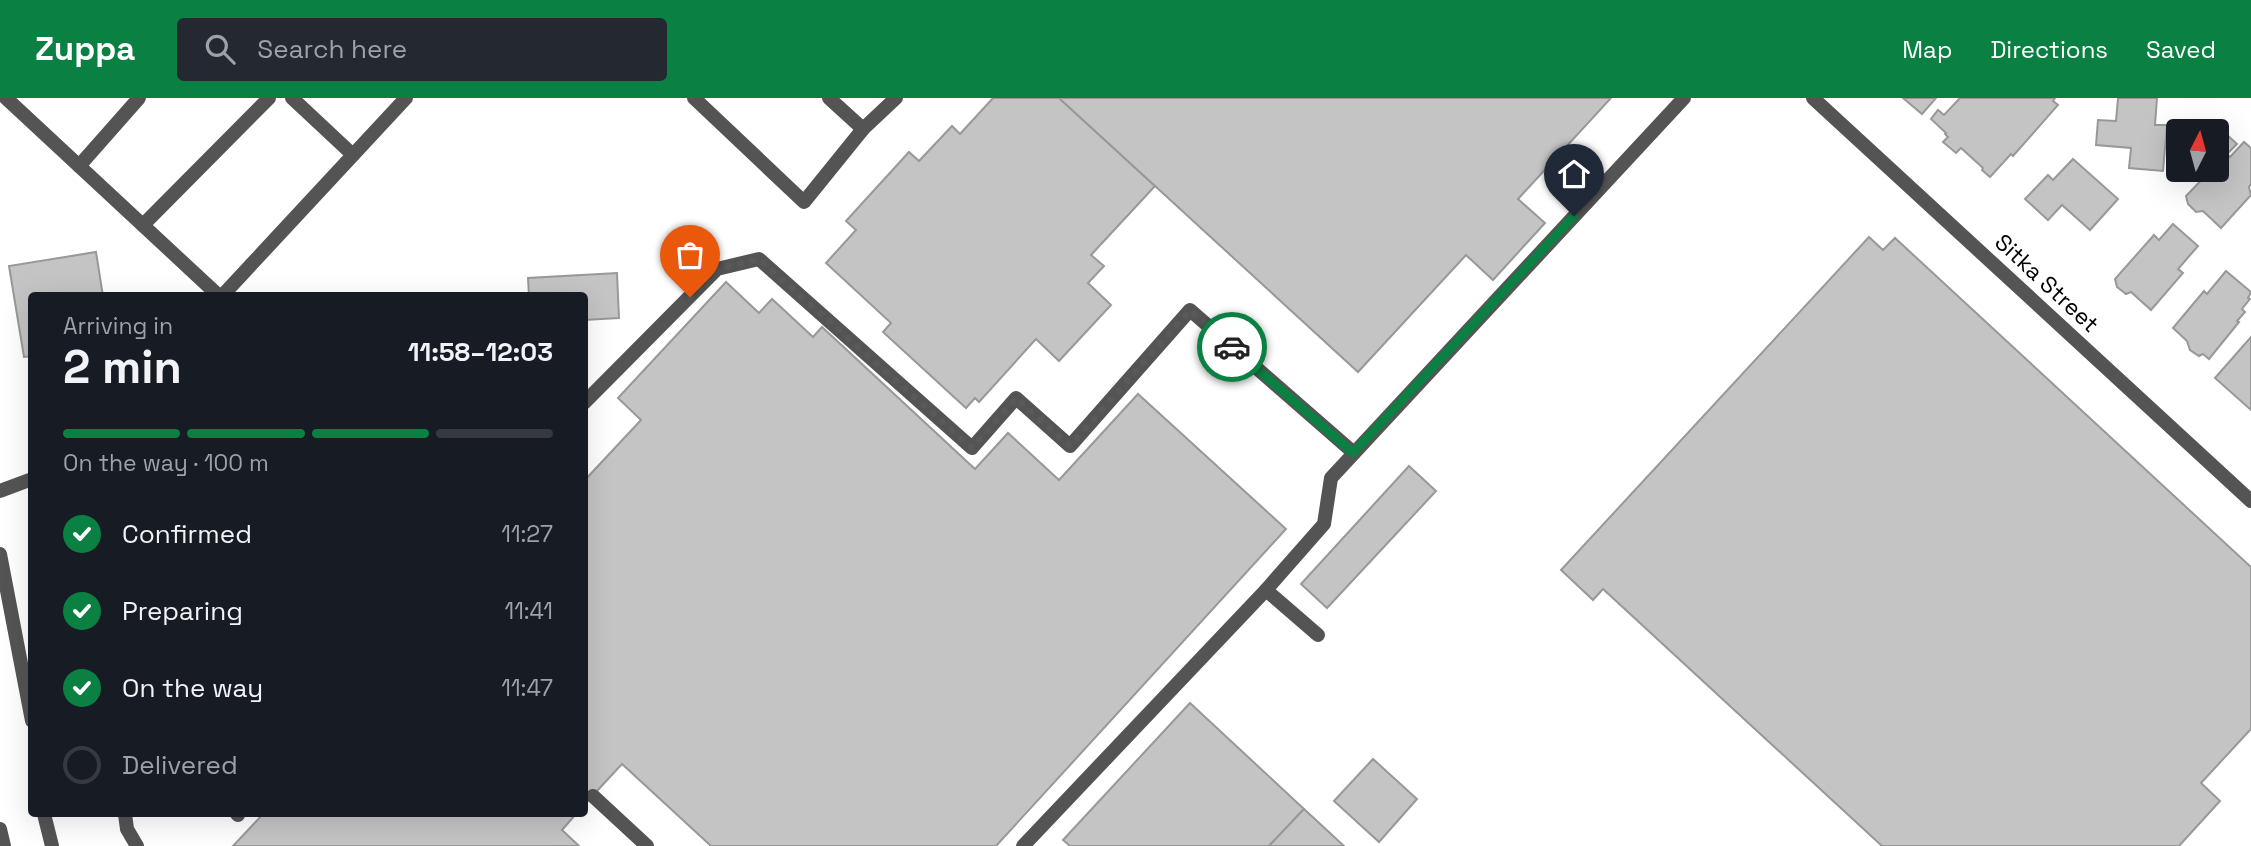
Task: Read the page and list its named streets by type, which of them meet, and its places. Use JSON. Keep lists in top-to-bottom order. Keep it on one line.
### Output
{"streets":{"street":["Sitka Street"]},"north":"top","page":{"header":"Zuppa","search":"Search here","nav":["Map","Directions","Saved"],"heading":["2 min","Arriving in","11:58–12:03"],"bar":"On the way · 100 m","list":[["Confirmed","11:27"],["Preparing","11:41"],["On the way","11:47"],"Delivered"]}}
